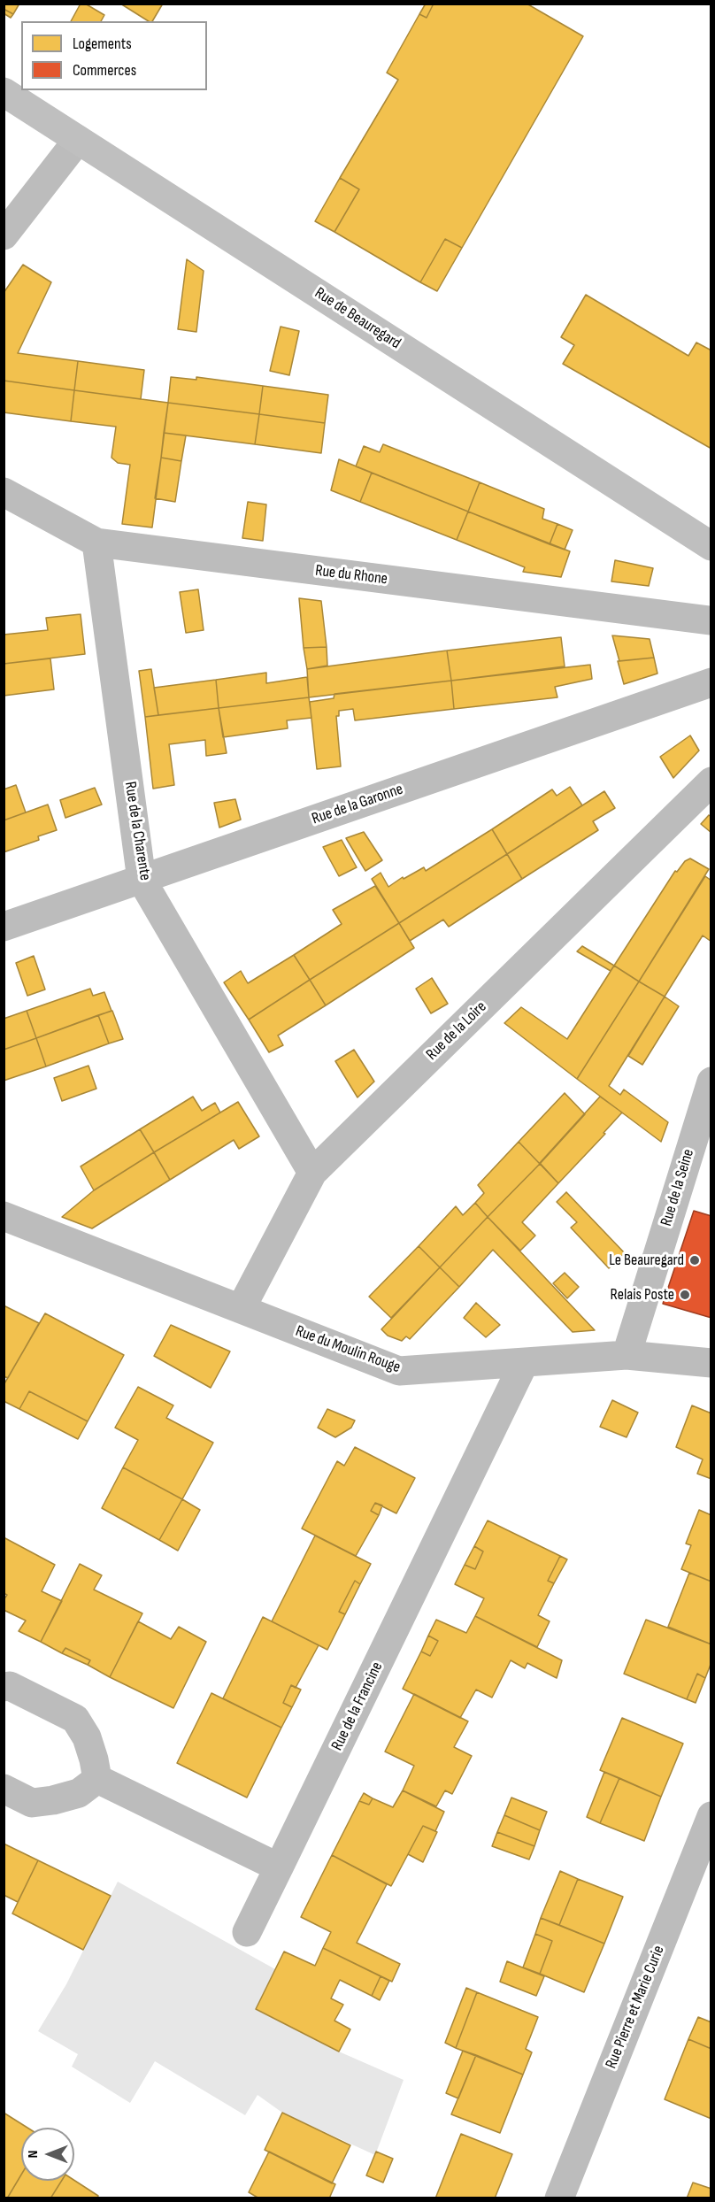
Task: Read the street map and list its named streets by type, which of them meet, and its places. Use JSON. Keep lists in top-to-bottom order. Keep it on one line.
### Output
{"streets":{"street":["Rue de Beauregard","Rue du Rhone","Rue de la Garonne","Rue de la Charente","Rue de la Loire","Rue de la Seine","Rue du Moulin Rouge","Rue de la Francine","Rue Pierre et Marie Curie"]},"crossings":[["Rue du Rhone","Rue de la Charente"],["Rue de la Garonne","Rue de la Charente"],["Rue de la Charente","Rue de la Loire"],["Rue de la Loire","Rue du Moulin Rouge"],["Rue de la Seine","Rue du Moulin Rouge"],["Rue du Moulin Rouge","Rue de la Francine"]],"places":["Le Beauregard","Relais Poste"],"legend":["Logements","Commerces"],"north":"left"}
